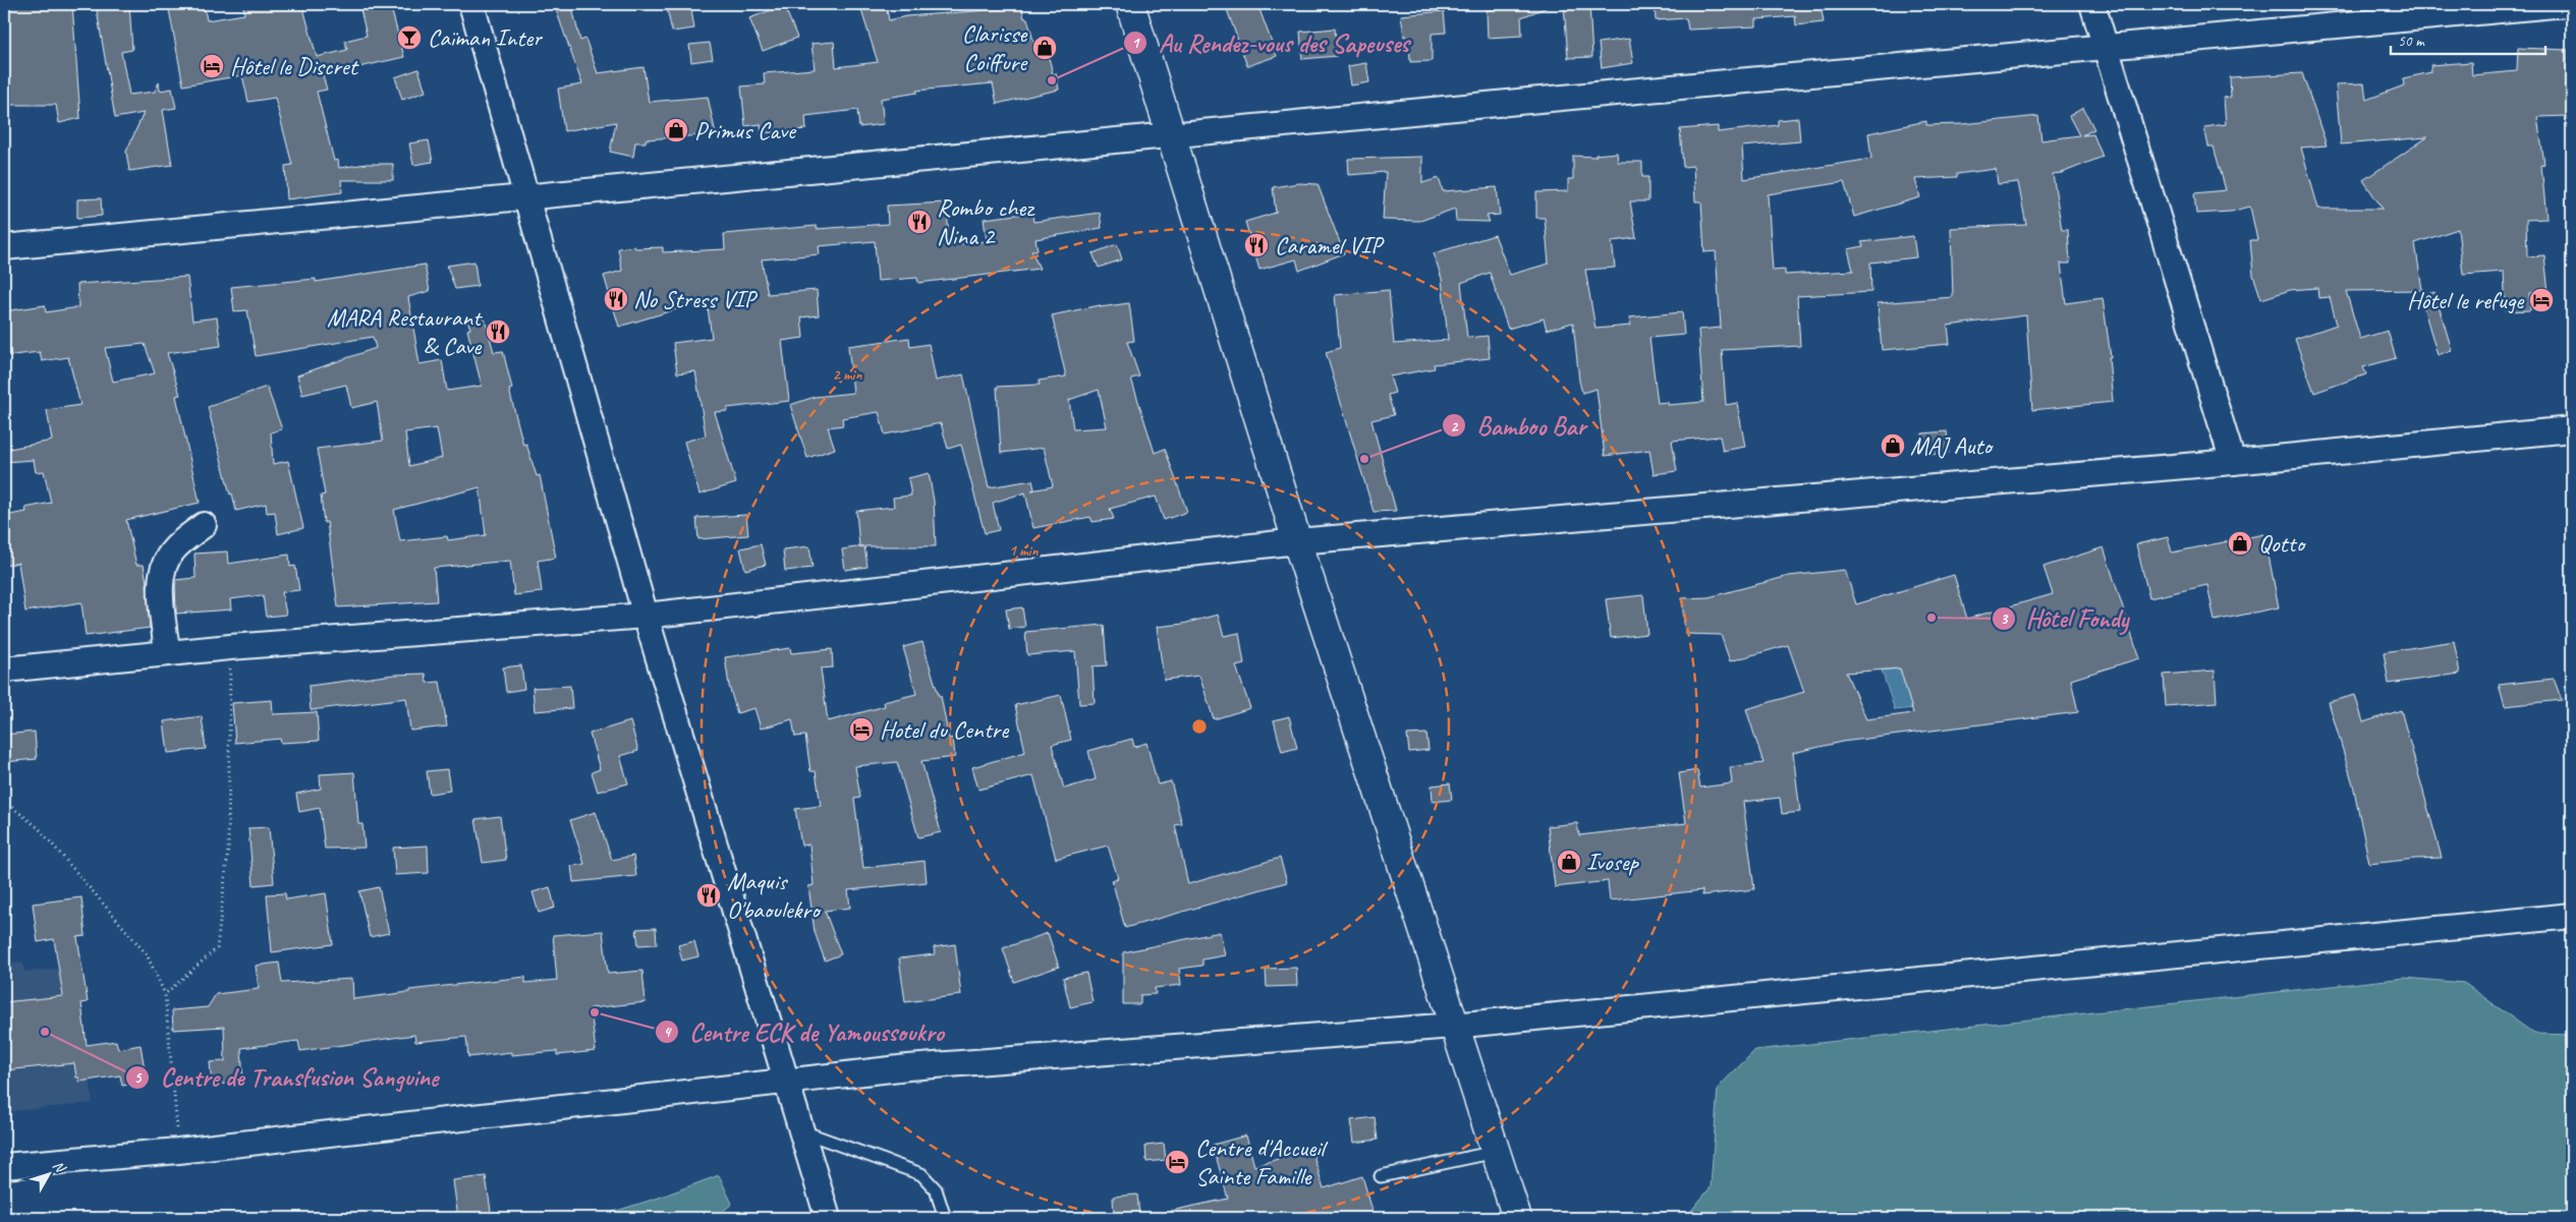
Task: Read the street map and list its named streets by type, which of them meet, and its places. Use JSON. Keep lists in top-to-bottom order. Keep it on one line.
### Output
{"places":{"bar":["Caïman Inter"],"shop":["Clarisse Coiffure","Primus Cave","MAJ Auto","Qotto","Ivosep"],"hotel":["Hôtel le Discret","Hôtel le refuge","Hotel du Centre","Centre d'Accueil Sainte Famille"],"other":["Au Rendez-vous des Sapeuses","Bamboo Bar","Hôtel Fondy","Centre ECK de Yamoussoukro","Centre de Transfusion Sanguine"],"restaurant":["Rombo chez Nina 2","Caramel VIP","No Stress VIP","MARA Restaurant & Cave","Maquis O'baoulekro"]},"scale_bar":"50 m","north":"top right","rings":["2 min","1 min"]}
